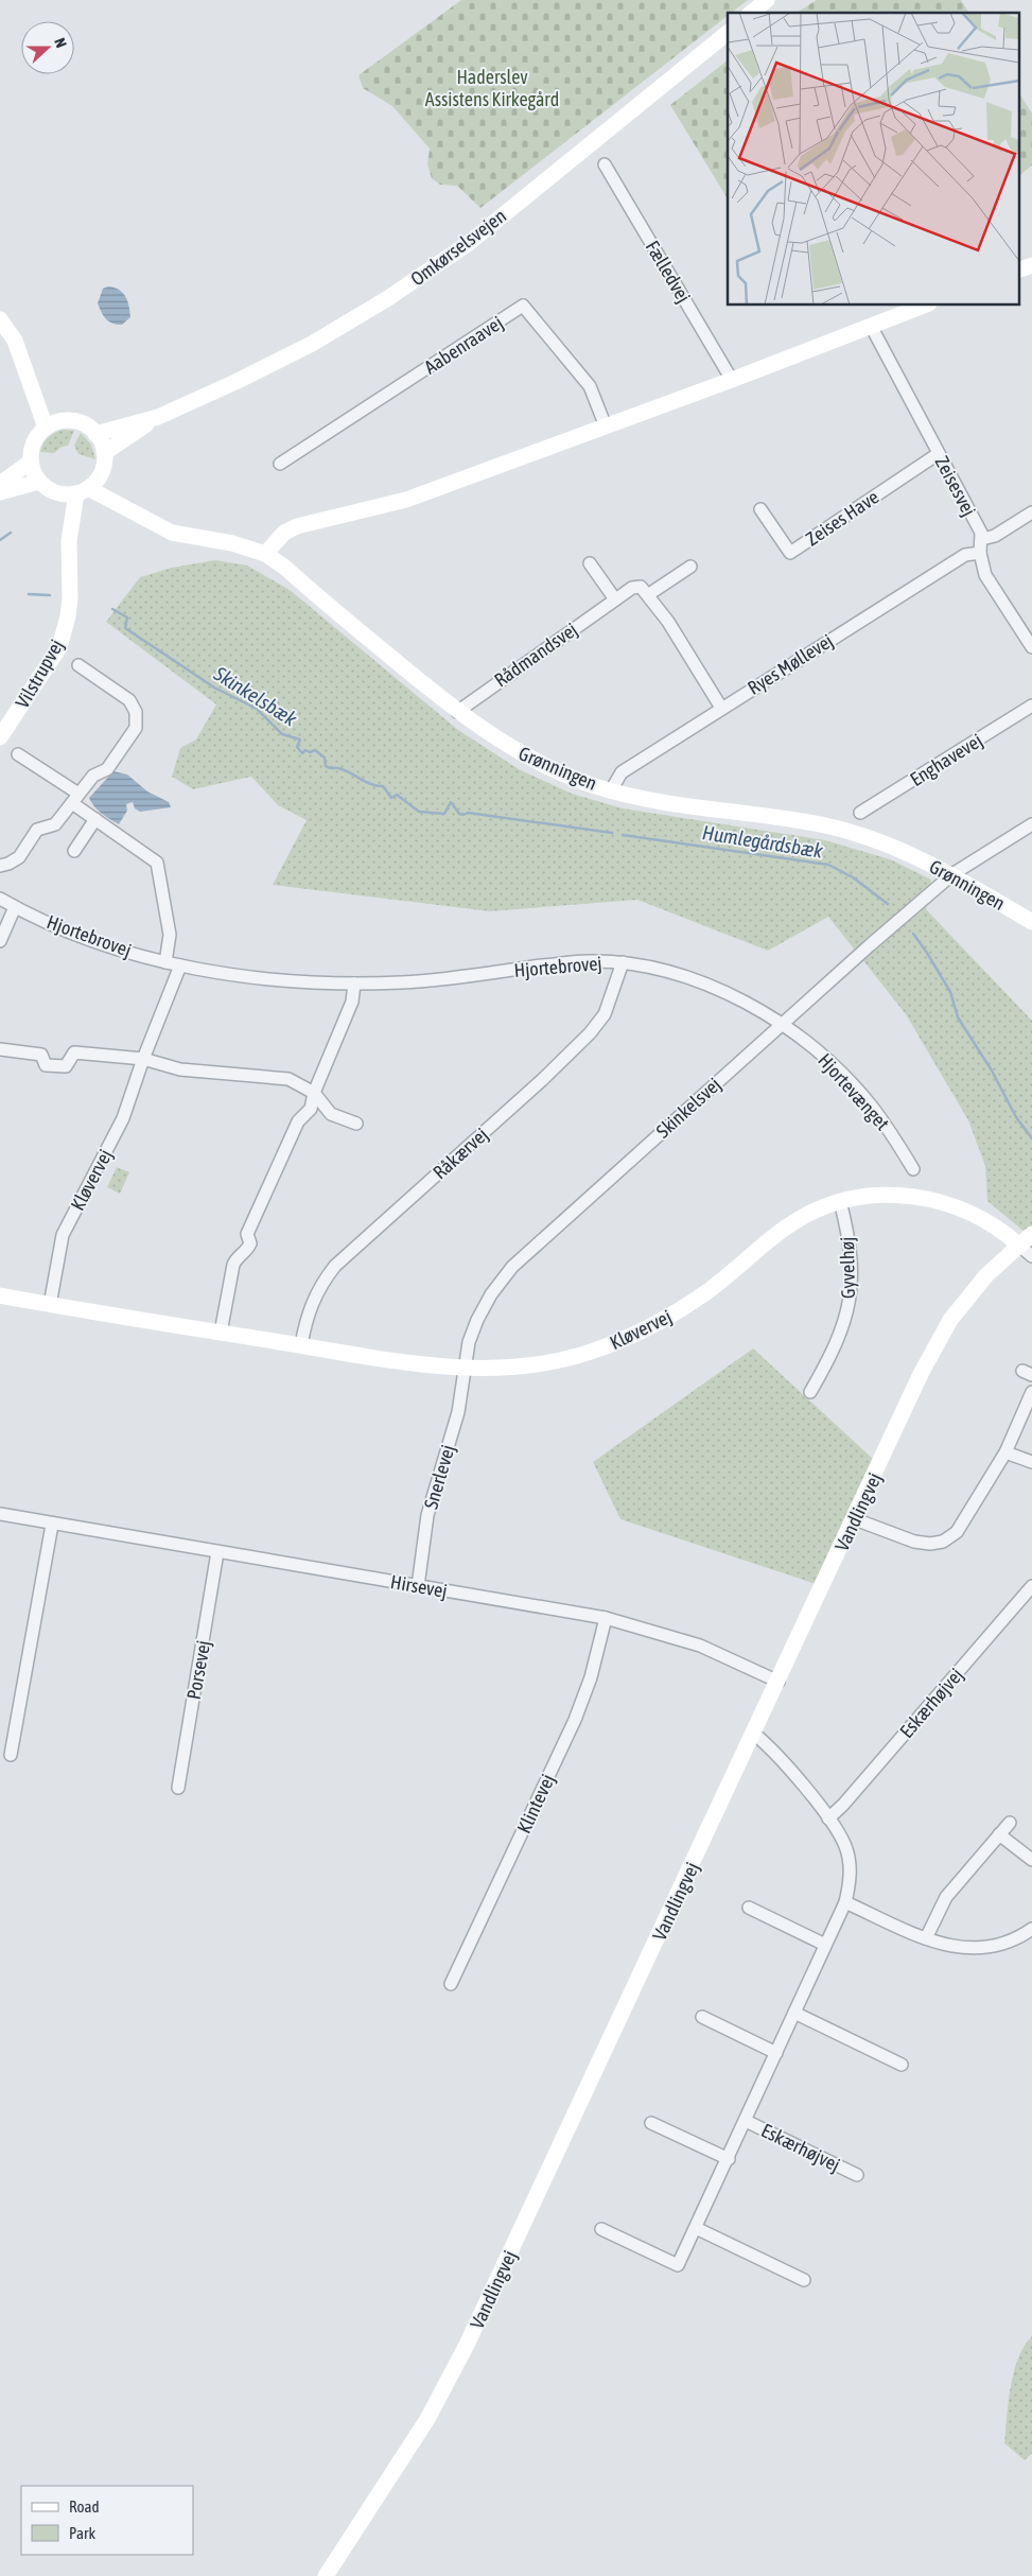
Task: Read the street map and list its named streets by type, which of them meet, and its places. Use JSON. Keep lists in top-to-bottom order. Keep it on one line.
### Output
{"streets":{"street":["Omkørselsvejen","Fælledvej","Aabenraavej","Zeisesvej","Zeises Have","Rådmandsvej","Ryes Møllevej","Vilstrupvej","Enghavevej","Grønningen","Hjortebrovej","Hjortevænget","Skinkelsvej","Råkærvej","Kløvervej","Gyvelhøj","Snerlevej","Vandlingvej","Hirsevej","Porsevej","Eskærhøjvej","Klintevej"]},"crossings":[["Omkørselsvejen","Vilstrupvej"],["Omkørselsvejen","Grønningen"],["Zeisesvej","Zeises Have"],["Zeisesvej","Ryes Møllevej"],["Rådmandsvej","Grønningen"],["Ryes Møllevej","Grønningen"],["Vilstrupvej","Grønningen"],["Grønningen","Skinkelsvej"],["Hjortebrovej","Hjortevænget"],["Hjortebrovej","Skinkelsvej"],["Hjortebrovej","Råkærvej"],["Hjortevænget","Skinkelsvej"],["Skinkelsvej","Kløvervej"],["Skinkelsvej","Snerlevej"],["Råkærvej","Kløvervej"],["Kløvervej","Gyvelhøj"],["Kløvervej","Snerlevej"],["Kløvervej","Vandlingvej"],["Snerlevej","Hirsevej"],["Vandlingvej","Hirsevej"],["Vandlingvej","Eskærhøjvej"],["Hirsevej","Porsevej"],["Hirsevej","Klintevej"]],"water":["Skinkelsbæk","Humlegårdsbæk"],"parks":["Haderslev Assistens Kirkegård"],"legend":["Road","Park"],"north":"right"}
